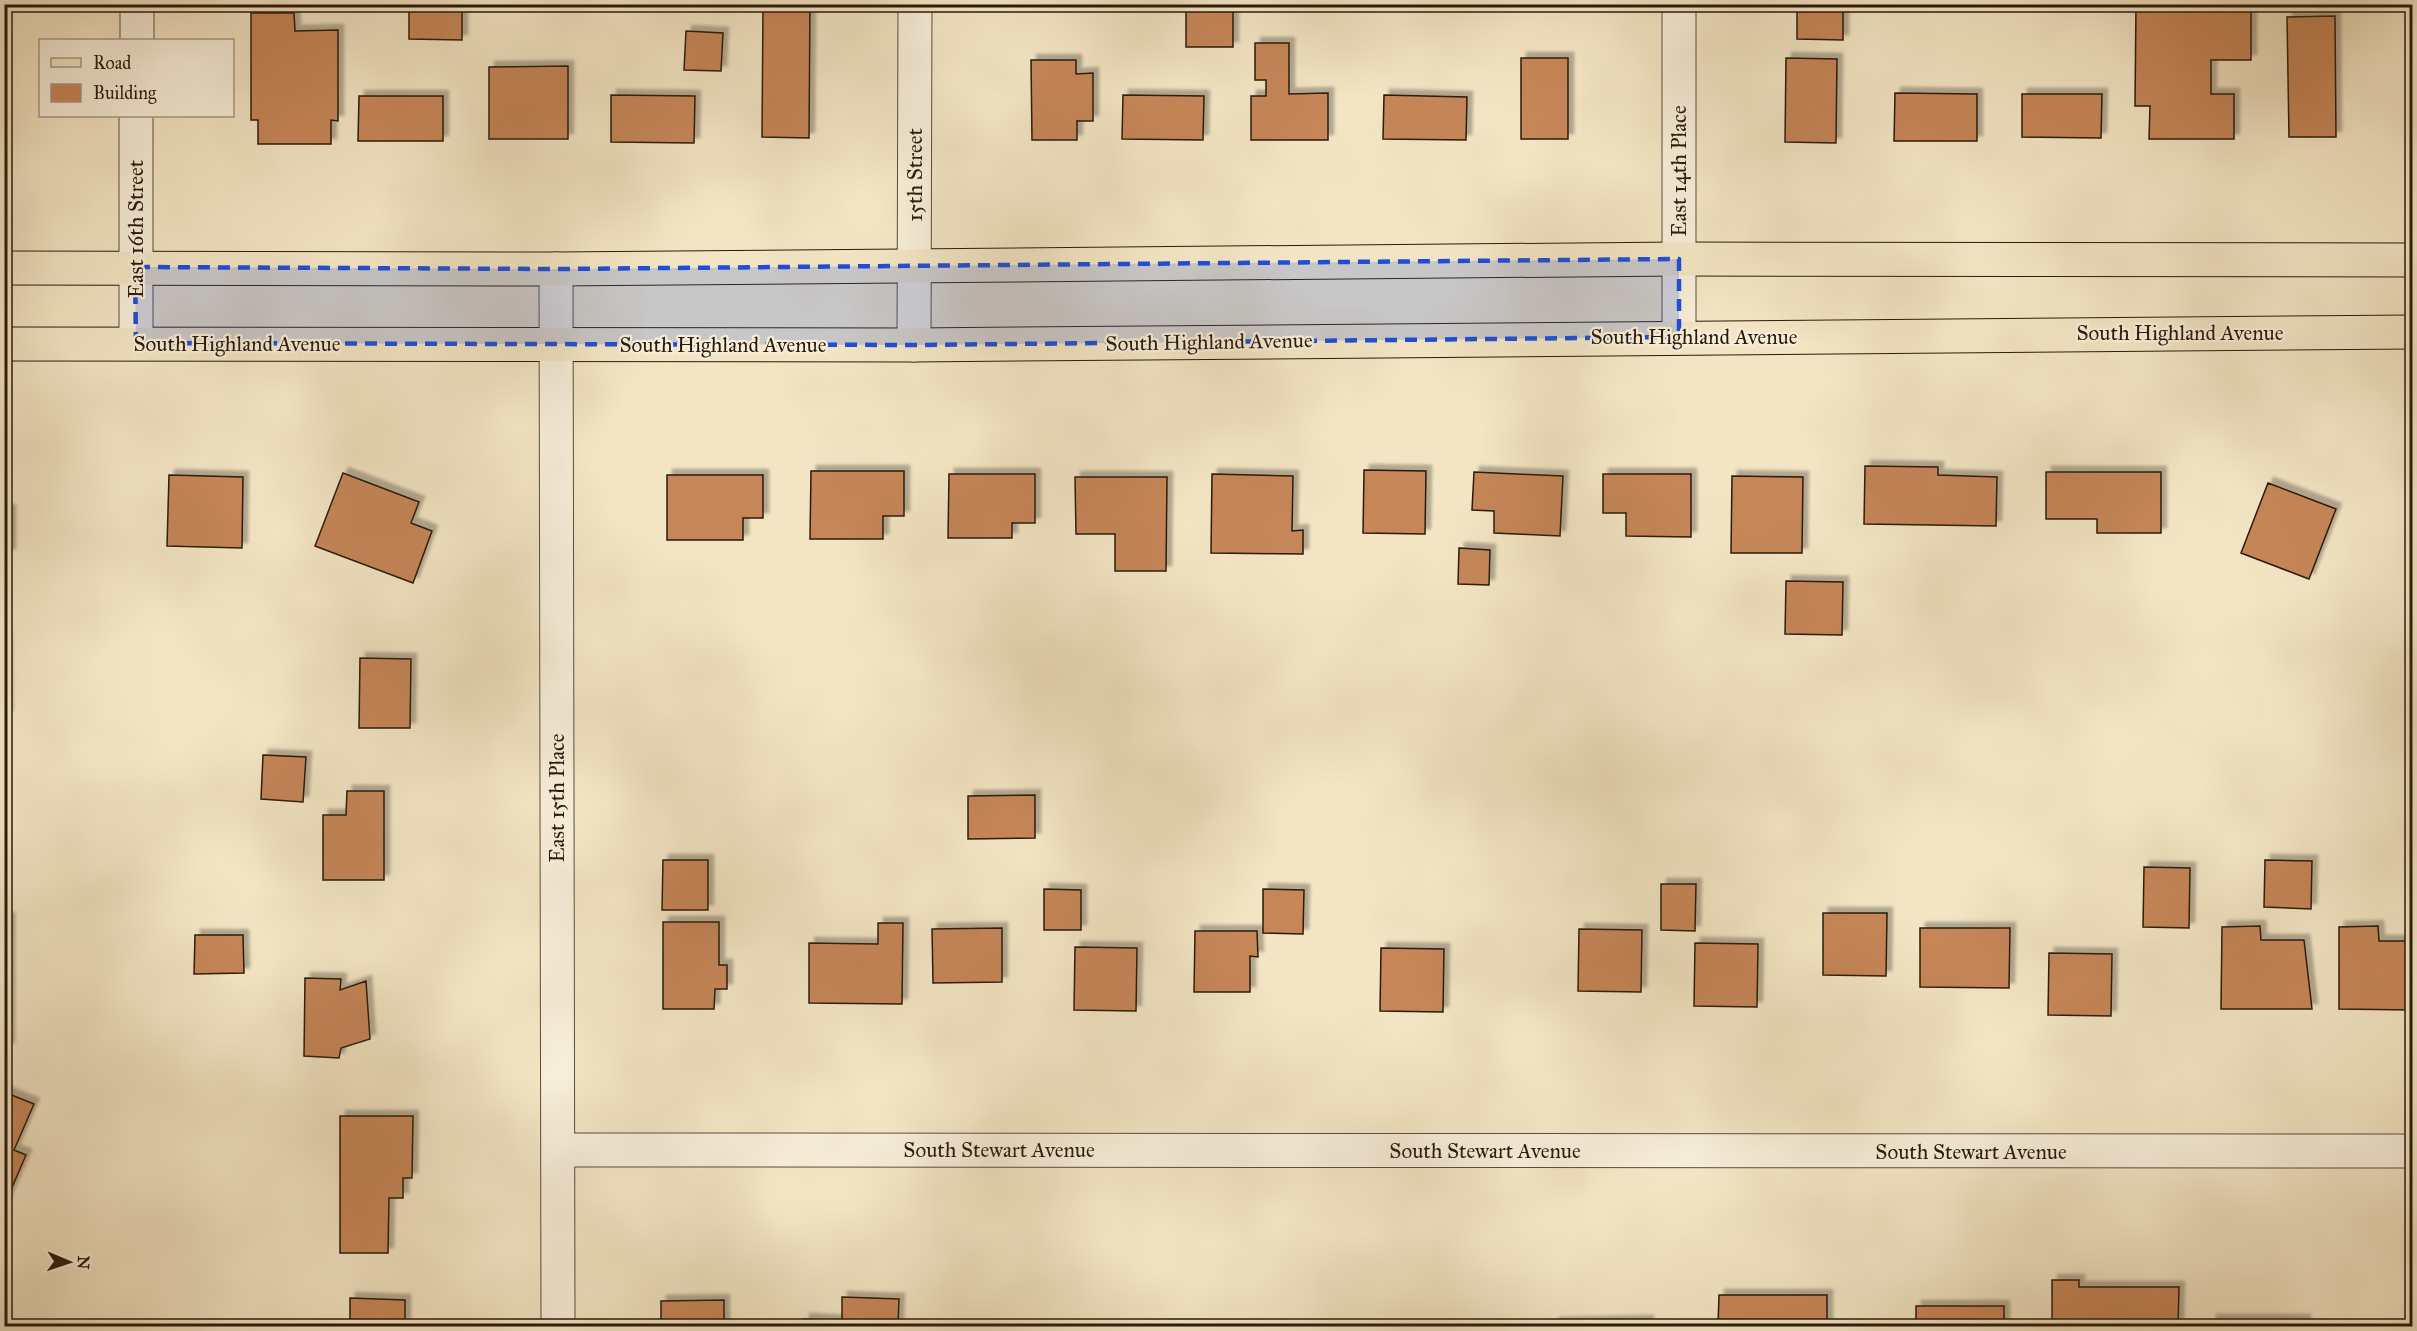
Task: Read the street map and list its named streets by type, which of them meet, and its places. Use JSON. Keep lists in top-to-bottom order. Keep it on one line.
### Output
{"streets":{"main road":["South Highland Avenue"],"street":["East 14th Place","15th Street","East 16th Street","East 15th Place","South Stewart Avenue"]},"crossings":[["East 14th Place","South Highland Avenue"],["15th Street","South Highland Avenue"],["East 16th Street","South Highland Avenue"],["South Highland Avenue","East 15th Place"],["East 15th Place","South Stewart Avenue"]],"legend":["Road","Building"],"north":"right"}
